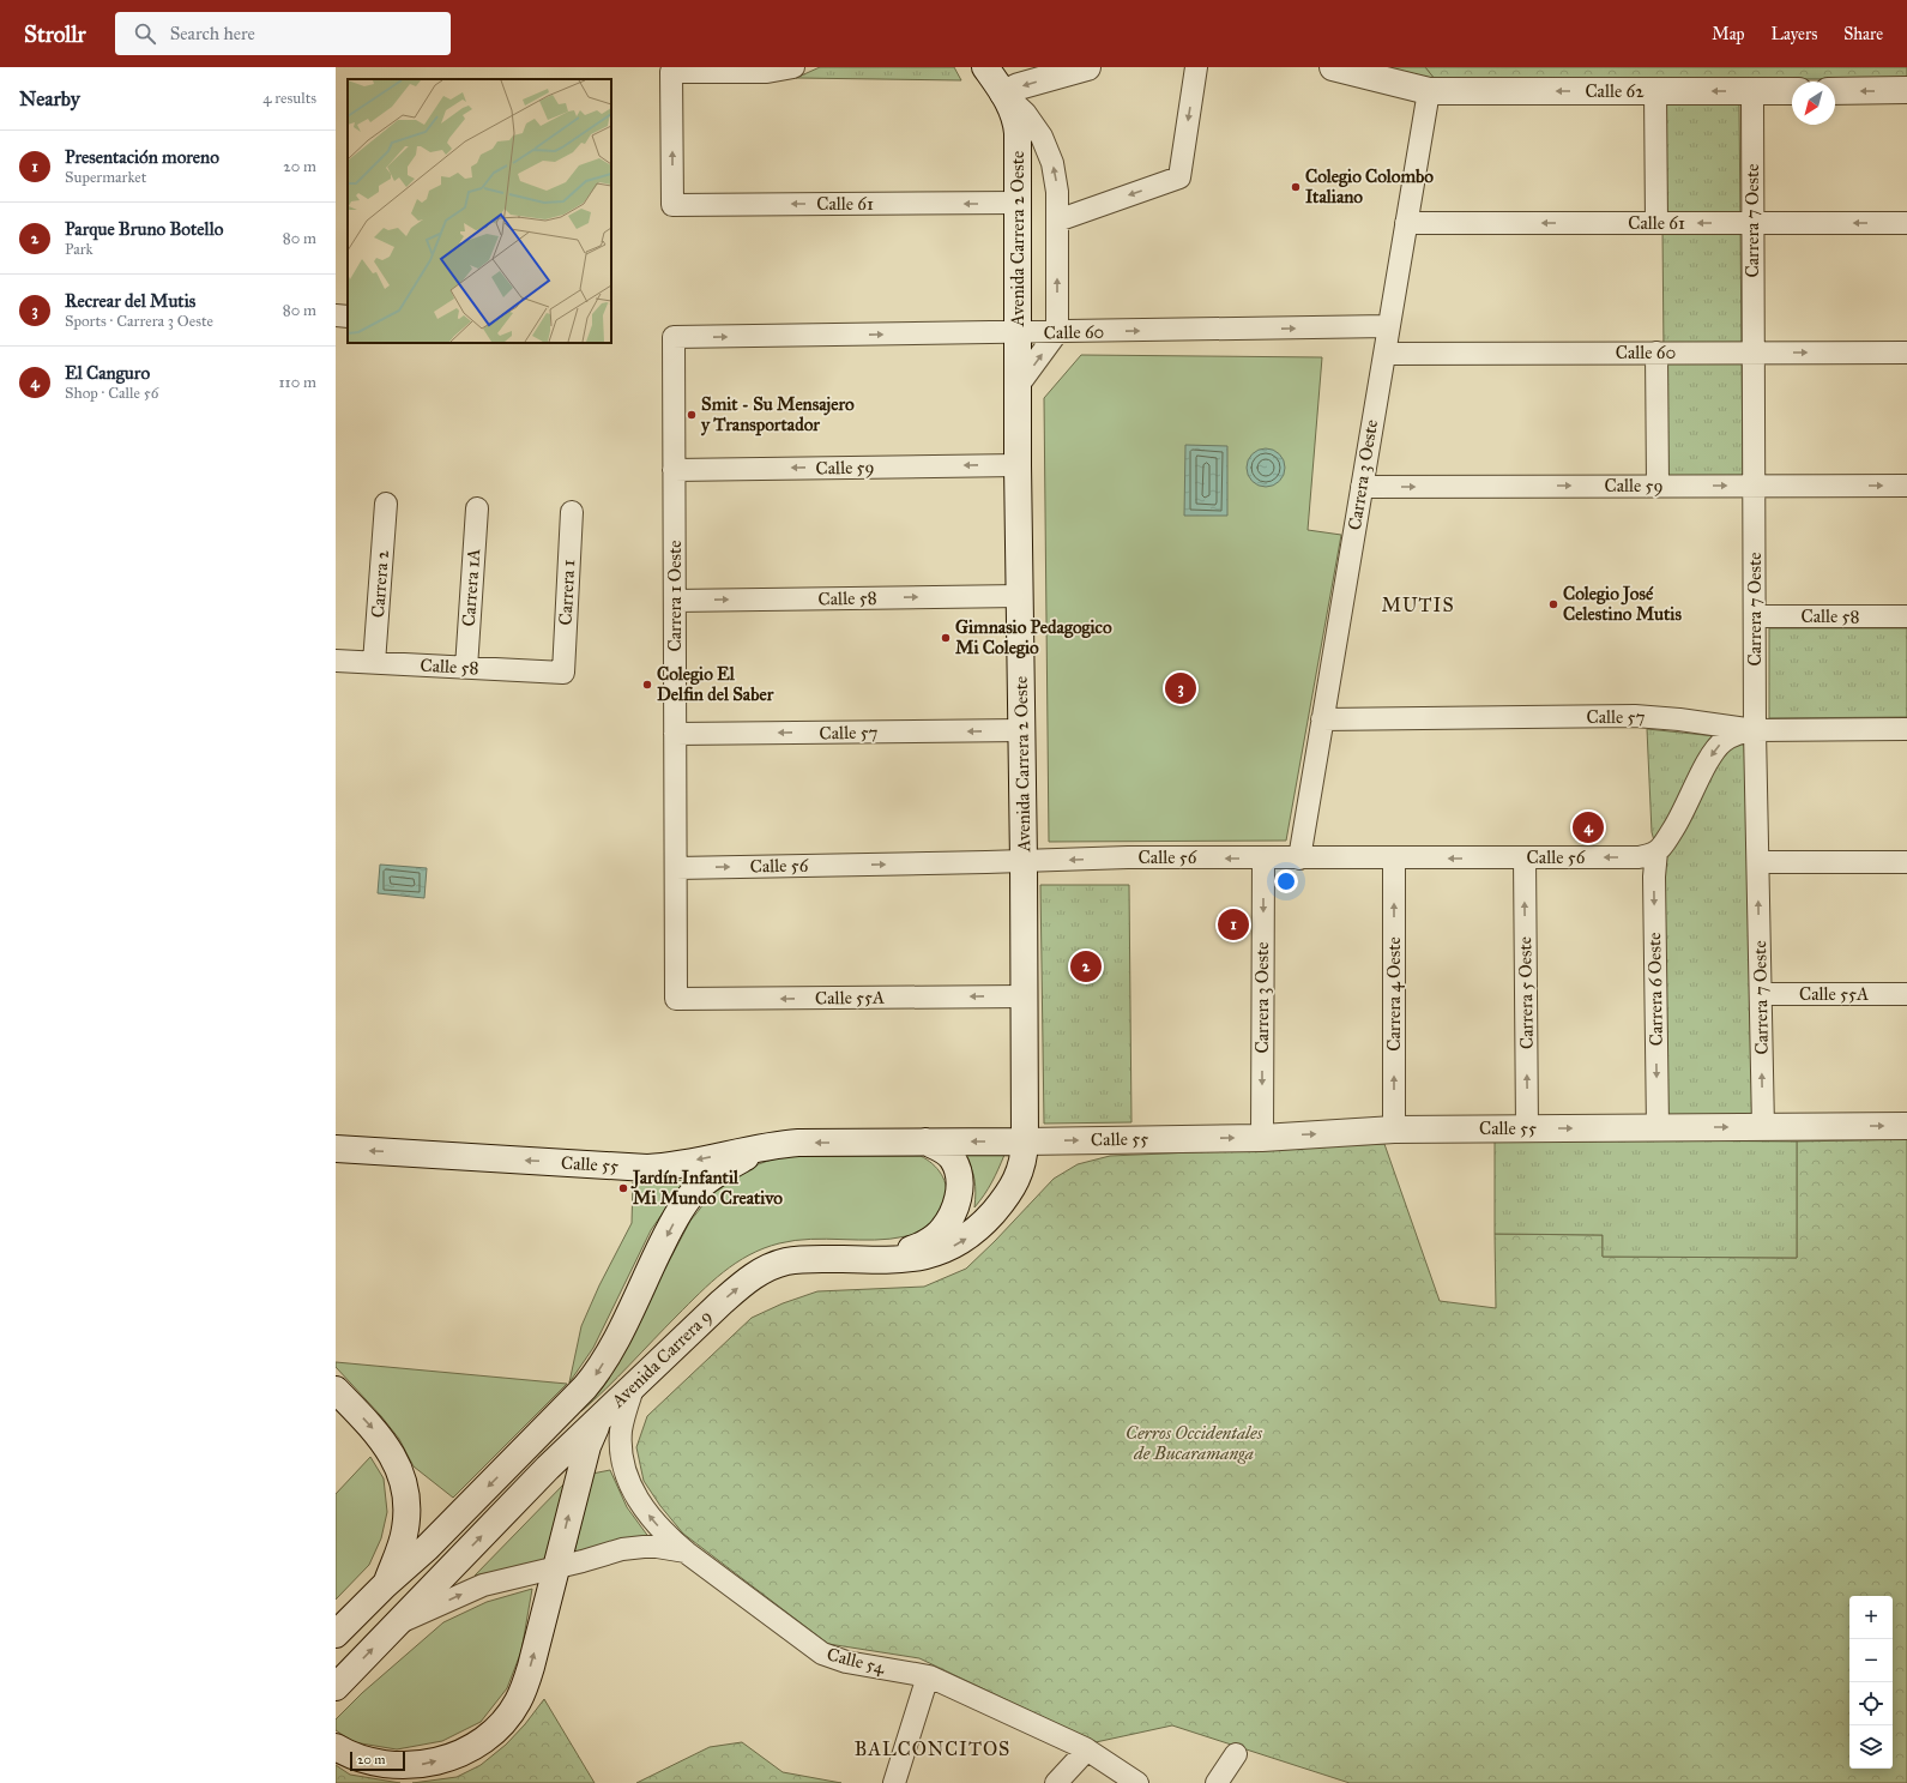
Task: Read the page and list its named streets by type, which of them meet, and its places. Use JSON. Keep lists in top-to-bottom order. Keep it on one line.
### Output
{"streets":{"main road":["Calle 62","Avenida Carrera 2 Oeste","Calle 55","Avenida Carrera 9"],"street":["Calle 61","Carrera 7 Oeste","Calle 60","Calle 59","Carrera 3 Oeste","Carrera 2","Carrera 1A","Carrera 1","Carrera 1 Oeste","Calle 58","Calle 57","Calle 56","Carrera 6 Oeste","Carrera 5 Oeste","Carrera 4 Oeste","Calle 55A","Calle 54"]},"crossings":[["Calle 62","Carrera 7 Oeste"],["Calle 62","Carrera 3 Oeste"],["Calle 61","Carrera 7 Oeste"],["Calle 61","Avenida Carrera 2 Oeste"],["Calle 61","Carrera 3 Oeste"],["Carrera 7 Oeste","Calle 60"],["Carrera 7 Oeste","Calle 59"],["Carrera 7 Oeste","Calle 58"],["Carrera 7 Oeste","Calle 57"],["Carrera 7 Oeste","Calle 55A"],["Carrera 7 Oeste","Calle 55"],["Avenida Carrera 2 Oeste","Calle 60"],["Avenida Carrera 2 Oeste","Calle 59"],["Avenida Carrera 2 Oeste","Calle 58"],["Avenida Carrera 2 Oeste","Calle 57"],["Avenida Carrera 2 Oeste","Calle 56"],["Avenida Carrera 2 Oeste","Calle 55A"],["Avenida Carrera 2 Oeste","Calle 55"],["Avenida Carrera 2 Oeste","Avenida Carrera 9"],["Calle 60","Carrera 3 Oeste"],["Calle 60","Carrera 1 Oeste"],["Calle 59","Carrera 3 Oeste"],["Calle 59","Carrera 1 Oeste"],["Carrera 3 Oeste","Calle 57"],["Carrera 3 Oeste","Calle 56"],["Carrera 3 Oeste","Calle 55"],["Carrera 2","Calle 58"],["Carrera 1A","Calle 58"],["Carrera 1","Calle 58"],["Carrera 1 Oeste","Calle 58"],["Carrera 1 Oeste","Calle 57"],["Carrera 1 Oeste","Calle 56"],["Carrera 1 Oeste","Calle 55A"],["Calle 56","Carrera 6 Oeste"],["Calle 56","Carrera 5 Oeste"],["Calle 56","Carrera 4 Oeste"],["Carrera 6 Oeste","Calle 55"],["Carrera 5 Oeste","Calle 55"],["Carrera 4 Oeste","Calle 55"],["Calle 55","Avenida Carrera 9"],["Avenida Carrera 9","Calle 54"]],"one_way":["Calle 62","Calle 60","Calle 58","Calle 57","Carrera 6 Oeste","Carrera 5 Oeste","Carrera 4 Oeste","Calle 55A"],"districts":["MUTIS","BALCONCITOS"],"parks":["Cerros Occidentales de Bucaramanga"],"places":["Colegio Colombo Italiano","Smit - Su Mensajero y Transportador","Colegio José Celestino Mutis","Gimnasio Pedagogico Mi Colegio","Colegio El Delfin del Saber","Jardín Infantil Mi Mundo Creativo"],"scale_bar":"20 m","north":"bottom left","page":{"header":"Strollr","search":"Search here","nav":["Map","Layers","Share"],"heading":["Nearby","4 results"],"list":[{"mark":"1","name":"Presentación moreno","note":"Supermarket","value":"20 m"},{"mark":"2","name":"Parque Bruno Botello","note":"Park","value":"80 m"},{"mark":"3","name":"Recrear del Mutis","note":"Sports · Carrera 3 Oeste","value":"80 m"},{"mark":"4","name":"El Canguro","note":"Shop · Calle 56","value":"110 m"}],"pins":["3","4","1","2"],"map_buttons":["+","−"],"scale":"20 m"}}
